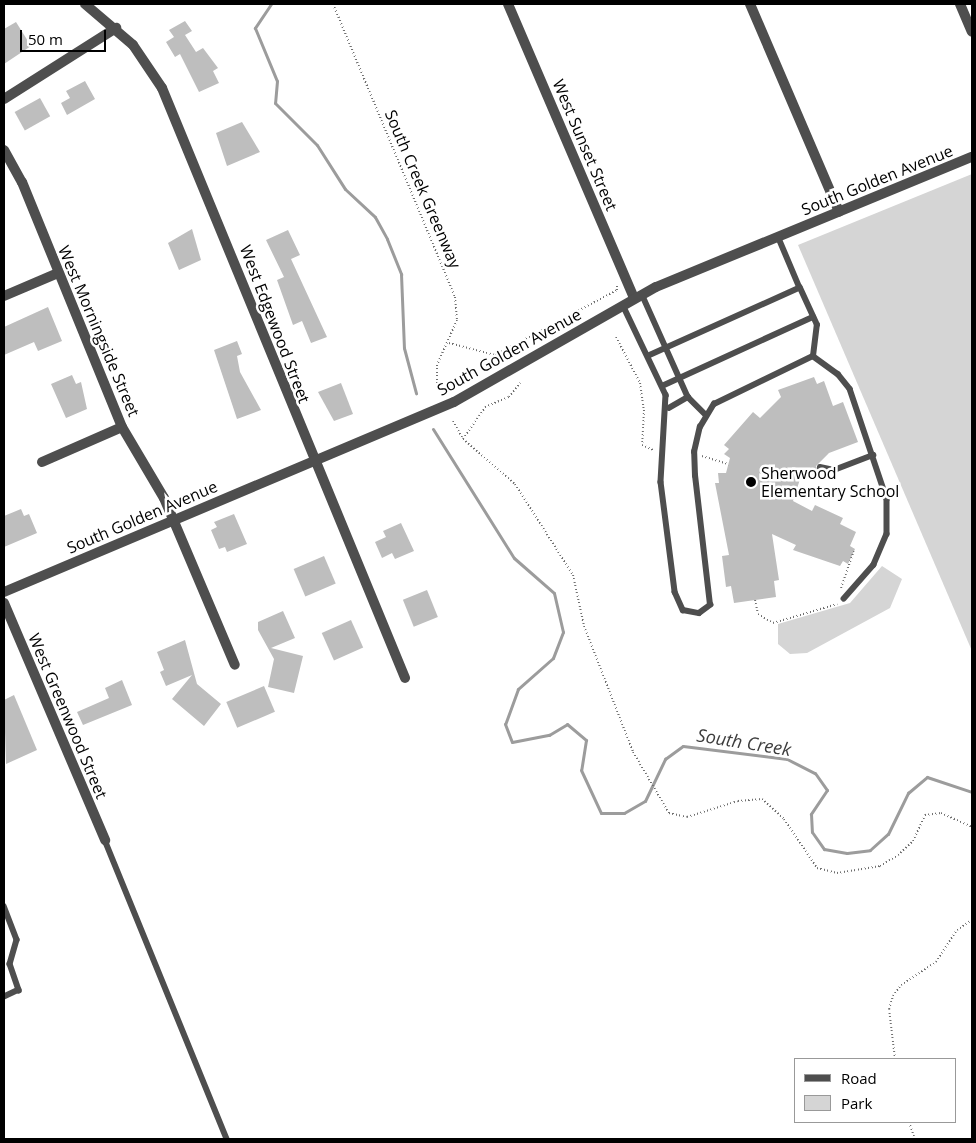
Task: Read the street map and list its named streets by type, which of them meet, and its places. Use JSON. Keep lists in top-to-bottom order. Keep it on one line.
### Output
{"streets":{"street":["West Sunset Street","South Golden Avenue","West Edgewood Street","West Morningside Street","West Greenwood Street"],"path":["South Creek Greenway"]},"crossings":[["West Sunset Street","South Golden Avenue"],["South Golden Avenue","West Edgewood Street"],["South Golden Avenue","West Morningside Street"]],"water":["South Creek"],"places":["Sherwood Elementary School"],"legend":["Road","Park"],"scale_bar":"50 m"}
